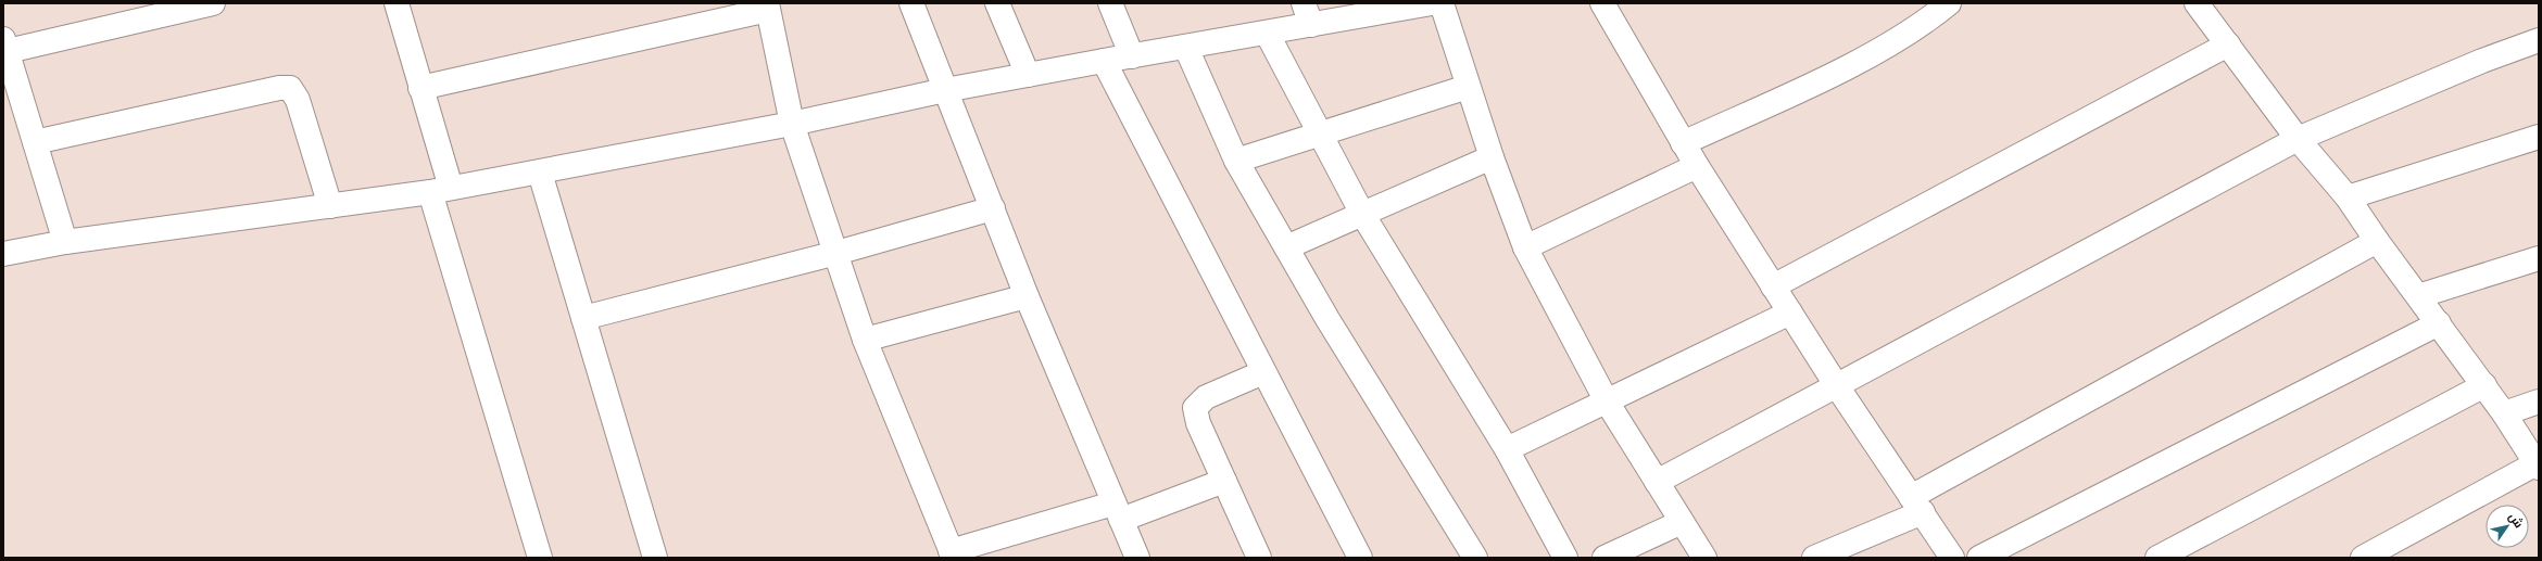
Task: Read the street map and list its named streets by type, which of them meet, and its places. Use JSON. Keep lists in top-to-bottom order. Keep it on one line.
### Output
{"north":"top right"}
